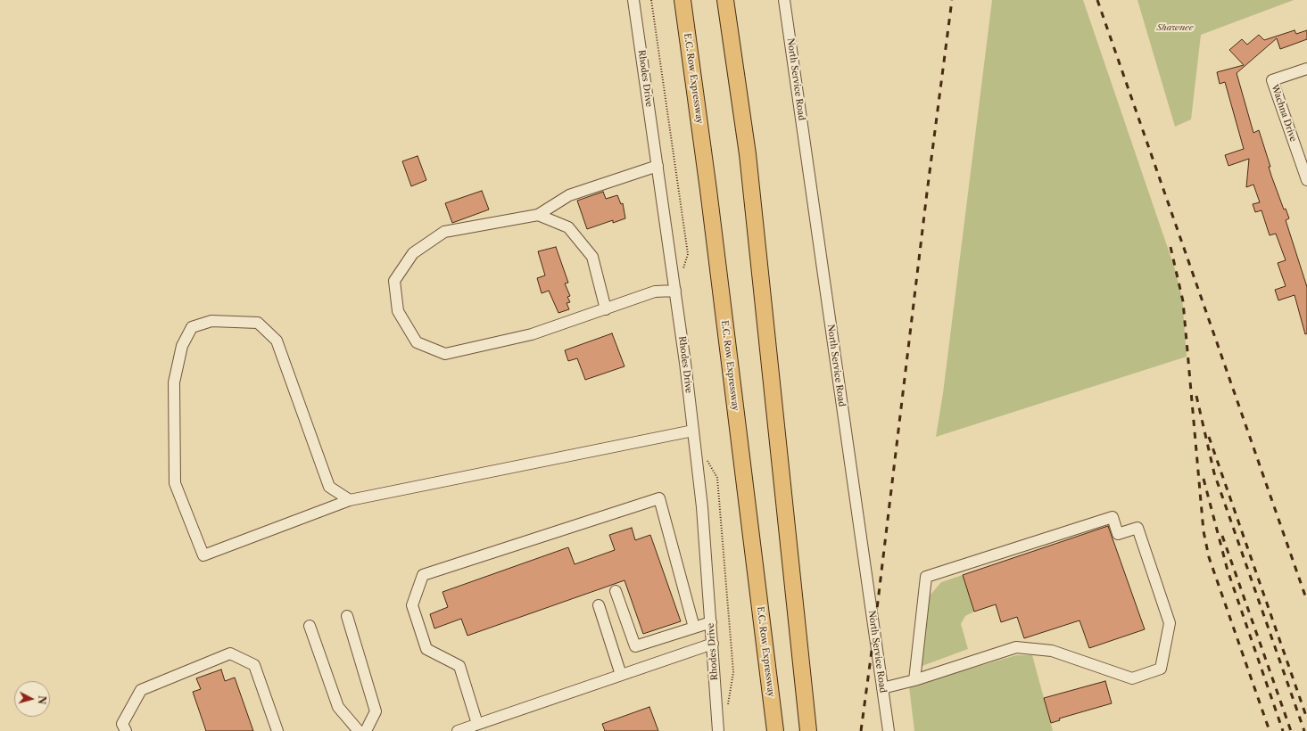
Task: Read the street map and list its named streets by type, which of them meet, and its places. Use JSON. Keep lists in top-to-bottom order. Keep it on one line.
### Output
{"streets":{"highway":["E.C. Row Expressway"],"street":["Rhodes Drive","North Service Road","Wachna Drive"]},"parks":["Shawnee"],"north":"right"}
